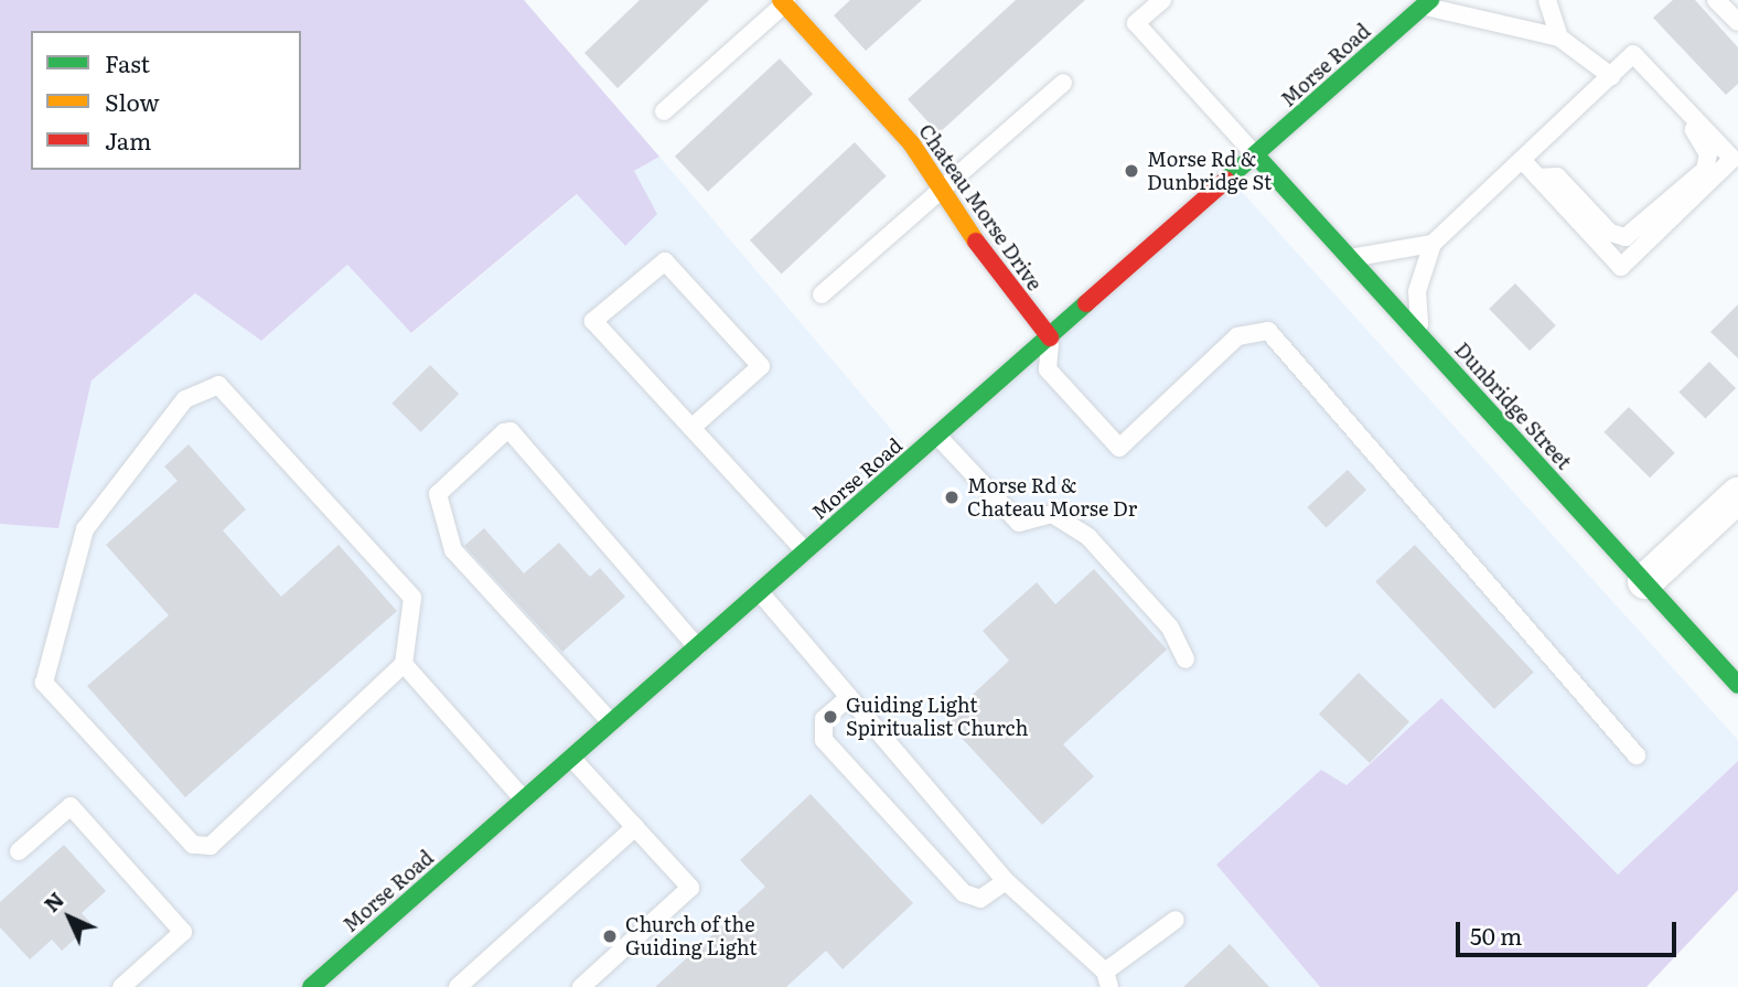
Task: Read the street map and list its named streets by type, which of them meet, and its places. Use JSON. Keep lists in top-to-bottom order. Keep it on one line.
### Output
{"streets":{"main road":["Morse Road","Chateau Morse Drive","Dunbridge Street"]},"crossings":[["Morse Road","Chateau Morse Drive"],["Morse Road","Dunbridge Street"]],"places":["Morse Rd & Dunbridge St","Morse Rd & Chateau Morse Dr","Guiding Light Spiritualist Church","Church of the Guiding Light"],"legend":["Fast","Slow","Jam"],"scale_bar":"50 m","north":"top left"}
